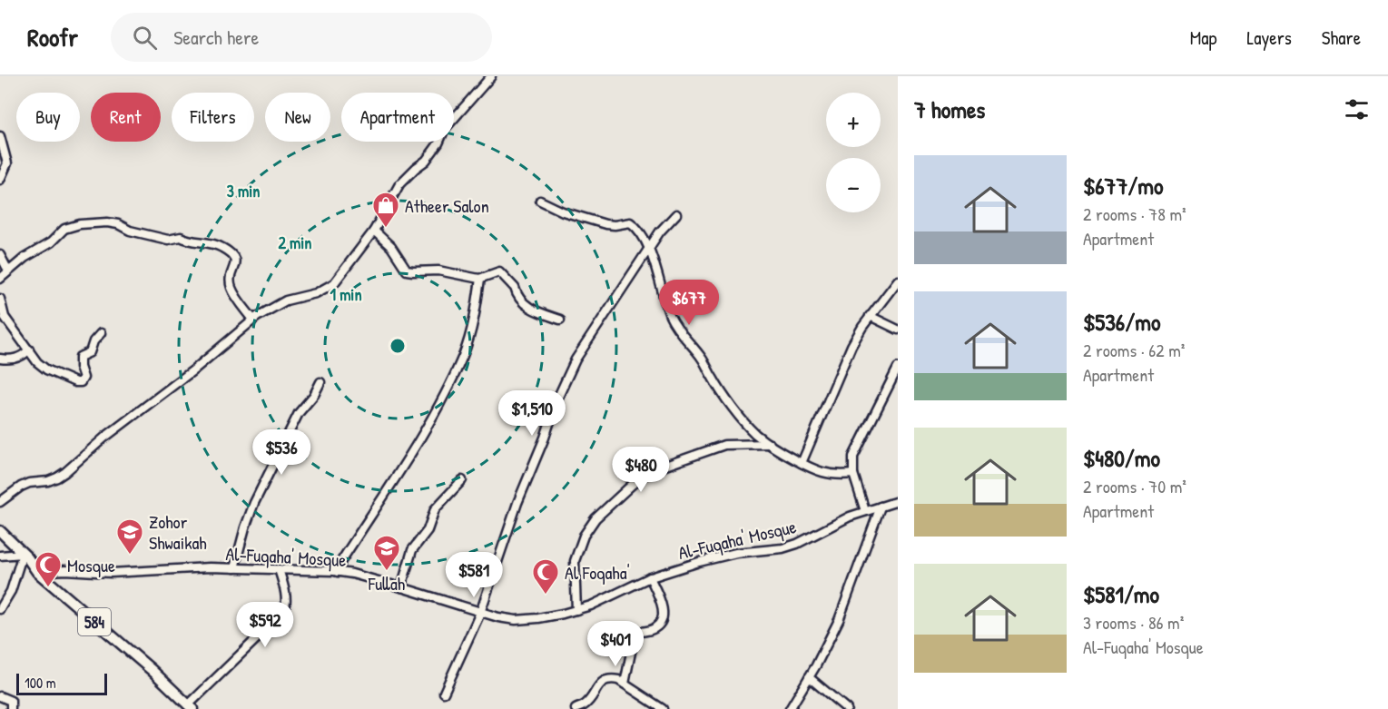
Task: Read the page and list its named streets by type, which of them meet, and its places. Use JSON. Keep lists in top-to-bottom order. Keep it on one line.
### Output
{"streets":{"main road":["584"],"street":["Al-Fuqaha' Mosque"]},"crossings":[["Al-Fuqaha' Mosque","584"]],"places":{"shop":["Atheer Salon"],"school or university":["Zohor Shwaikah","Fullah"],"mosque":["Mosque","Al Foqaha'"]},"scale_bar":"100 m","page":{"header":"Roofr","search":"Search here","nav":["Map","Layers","Share"],"heading":"7 homes","map_buttons":["+","−"],"chip":["Buy","Rent","Filters","New","Apartment"],"list":[{"name":"$677/mo","note":"2 rooms · 78 m² · Apartment"},{"name":"$536/mo","note":"2 rooms · 62 m² · Apartment"},{"name":"$480/mo","note":"2 rooms · 70 m² · Apartment"},{"name":"$581/mo","note":"3 rooms · 86 m² · Al-Fuqaha' Mosque"}],"price":["$677","$1,510","$536","$480","$581","$592","$401"],"scale":"100 m"},"rings":["3 min","2 min","1 min"]}
